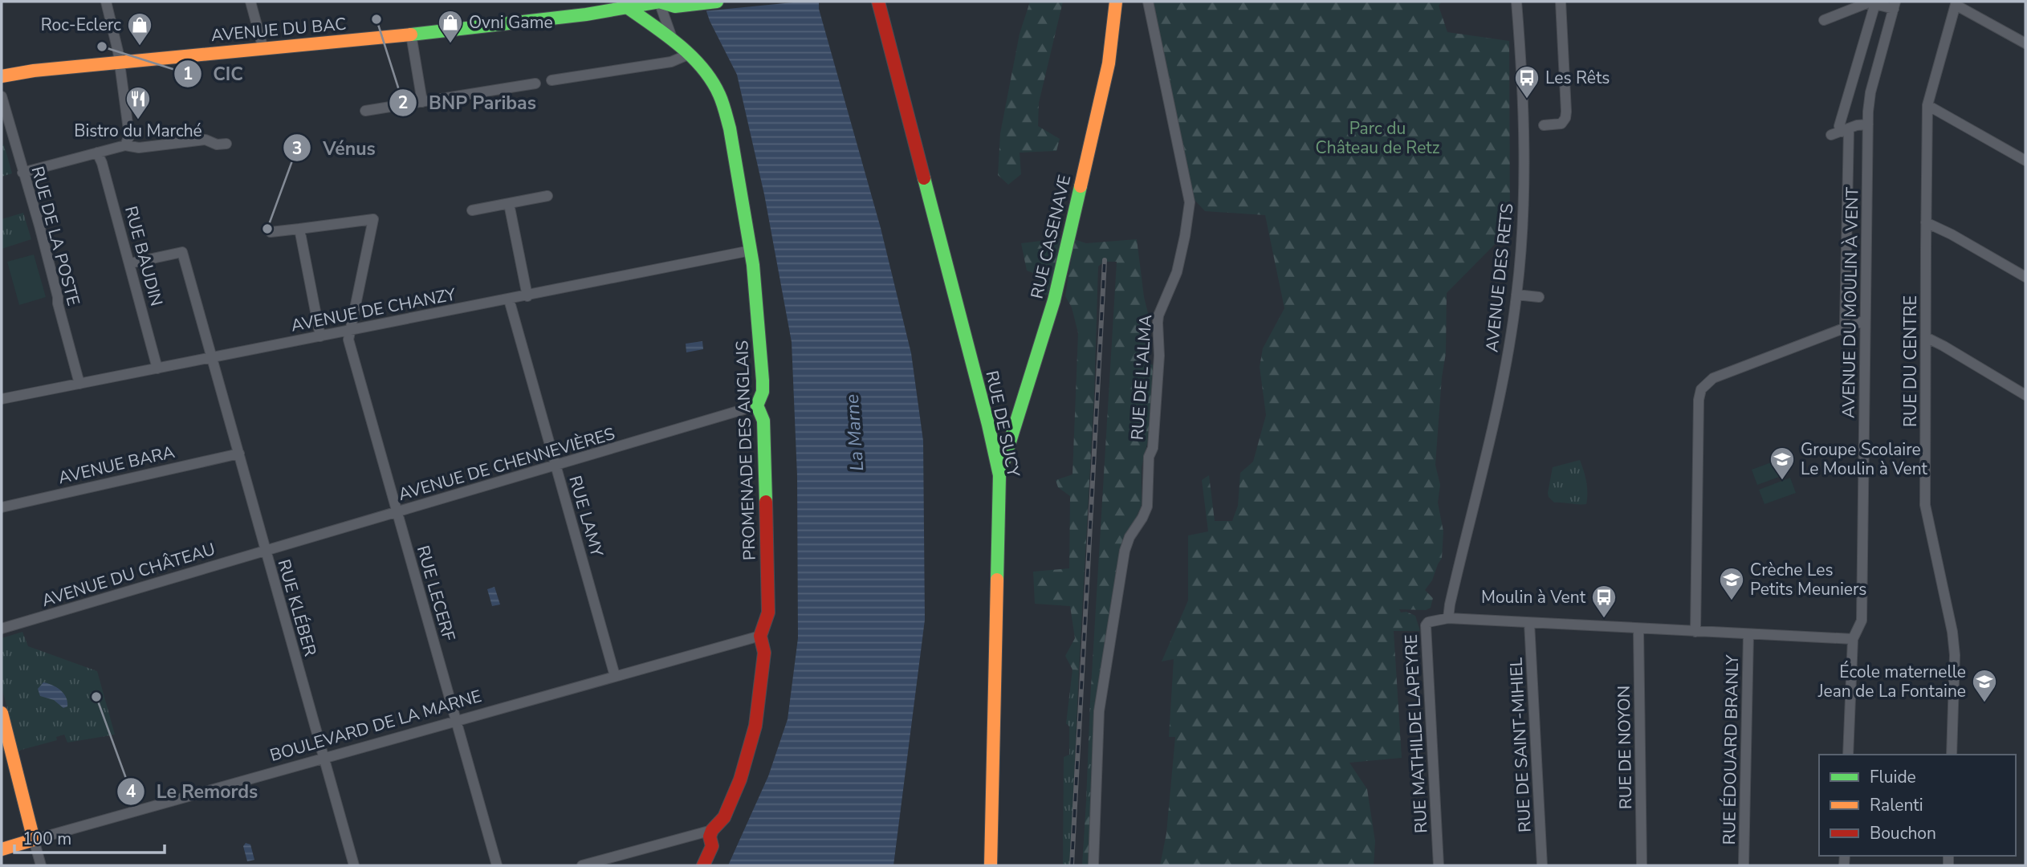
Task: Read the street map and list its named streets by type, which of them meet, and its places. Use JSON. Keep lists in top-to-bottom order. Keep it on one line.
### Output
{"streets":{"main road":["AVENUE DU BAC","RUE CASENAVE","RUE DE SUCY","PROMENADE DES ANGLAIS","BOULEVARD DE LA MARNE"],"street":["RUE DE LA POSTE","RUE BAUDIN","AVENUE DES RETS","AVENUE DU MOULIN À VENT","AVENUE DE CHANZY","RUE DU CENTRE","RUE DE L'ALMA","AVENUE DE CHENNEVIÈRES","AVENUE BARA","RUE LAMY","AVENUE DU CHÂTEAU","RUE LECERF","RUE KLÉBER","RUE MATHILDE LAPEYRE","RUE DE SAINT-MIHIEL","RUE DE NOYON","RUE ÉDOUARD BRANLY"]},"crossings":[["AVENUE DU BAC","PROMENADE DES ANGLAIS"],["RUE DE LA POSTE","AVENUE DE CHANZY"],["RUE CASENAVE","RUE DE SUCY"],["RUE BAUDIN","AVENUE DE CHANZY"],["RUE BAUDIN","RUE KLÉBER"],["AVENUE DES RETS","RUE MATHILDE LAPEYRE"],["AVENUE DE CHANZY","PROMENADE DES ANGLAIS"],["AVENUE DE CHANZY","RUE LAMY"],["AVENUE DE CHANZY","RUE LECERF"],["AVENUE DE CHANZY","RUE KLÉBER"],["PROMENADE DES ANGLAIS","AVENUE DE CHENNEVIÈRES"],["PROMENADE DES ANGLAIS","BOULEVARD DE LA MARNE"],["AVENUE DE CHENNEVIÈRES","RUE LAMY"],["AVENUE DE CHENNEVIÈRES","AVENUE DU CHÂTEAU"],["AVENUE DE CHENNEVIÈRES","RUE LECERF"],["AVENUE DE CHENNEVIÈRES","RUE KLÉBER"],["AVENUE BARA","RUE KLÉBER"],["RUE LAMY","BOULEVARD DE LA MARNE"],["AVENUE DU CHÂTEAU","RUE KLÉBER"],["RUE LECERF","BOULEVARD DE LA MARNE"],["RUE KLÉBER","BOULEVARD DE LA MARNE"]],"water":["La Marne"],"parks":["Parc du Château de Retz"],"places":{"other":["BNP Paribas","CIC","Vénus","Le Remords"],"shop":["Ovni Game","Roc-Eclerc"],"bus stop":["Les Rêts","Moulin à Vent"],"restaurant":["Bistro du Marché"],"school or university":["Groupe Scolaire Le Moulin à Vent","Crèche Les Petits Meuniers","École maternelle Jean de La Fontaine"]},"legend":["Fluide","Ralenti","Bouchon"],"scale_bar":"100 m"}
